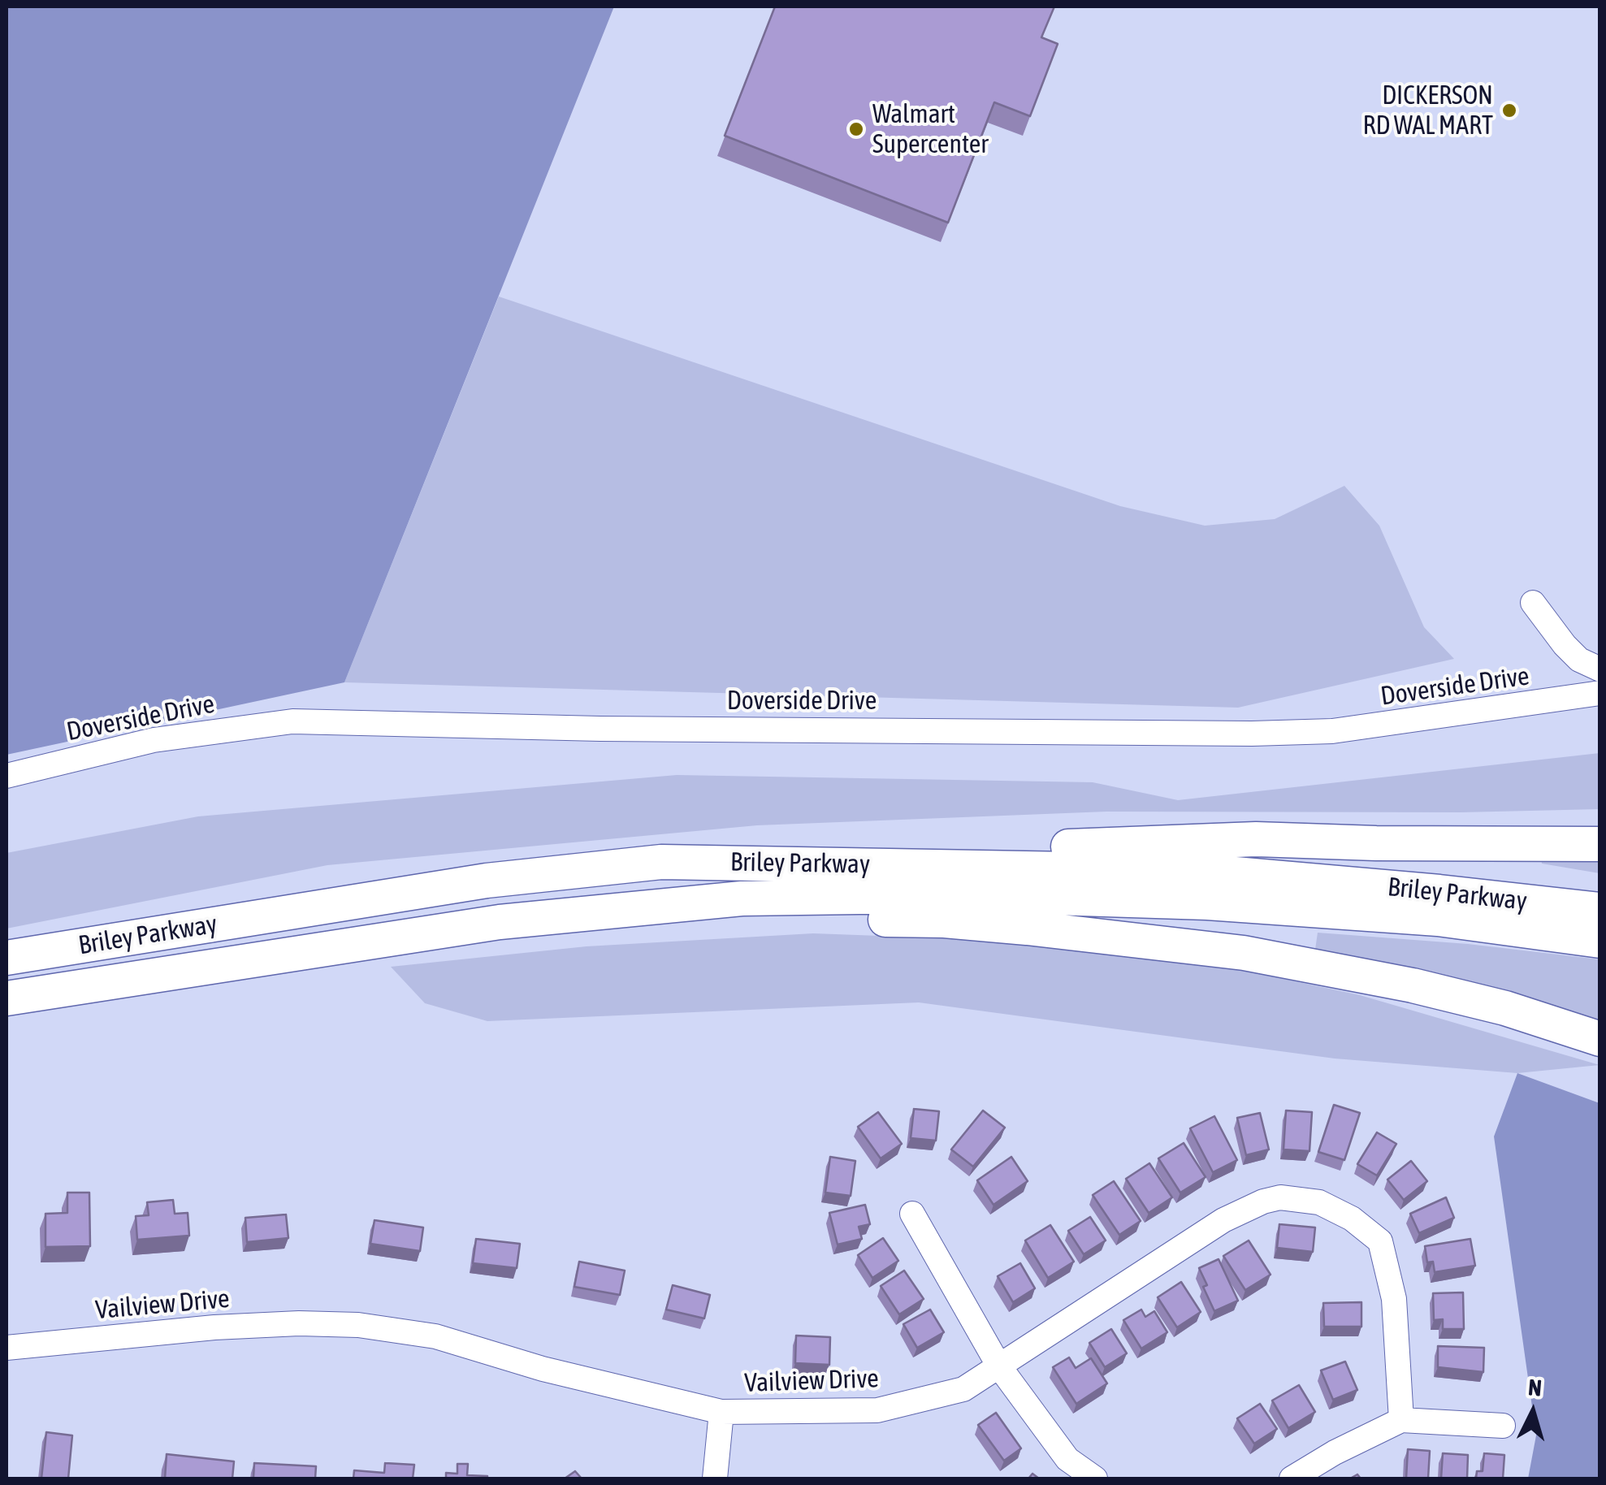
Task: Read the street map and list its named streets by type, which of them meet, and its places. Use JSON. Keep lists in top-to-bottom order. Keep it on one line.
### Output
{"streets":{"highway":["Briley Parkway"],"street":["Doverside Drive","Vailview Drive"]},"places":["DICKERSON RD WAL MART","Walmart Supercenter"],"north":"top"}
